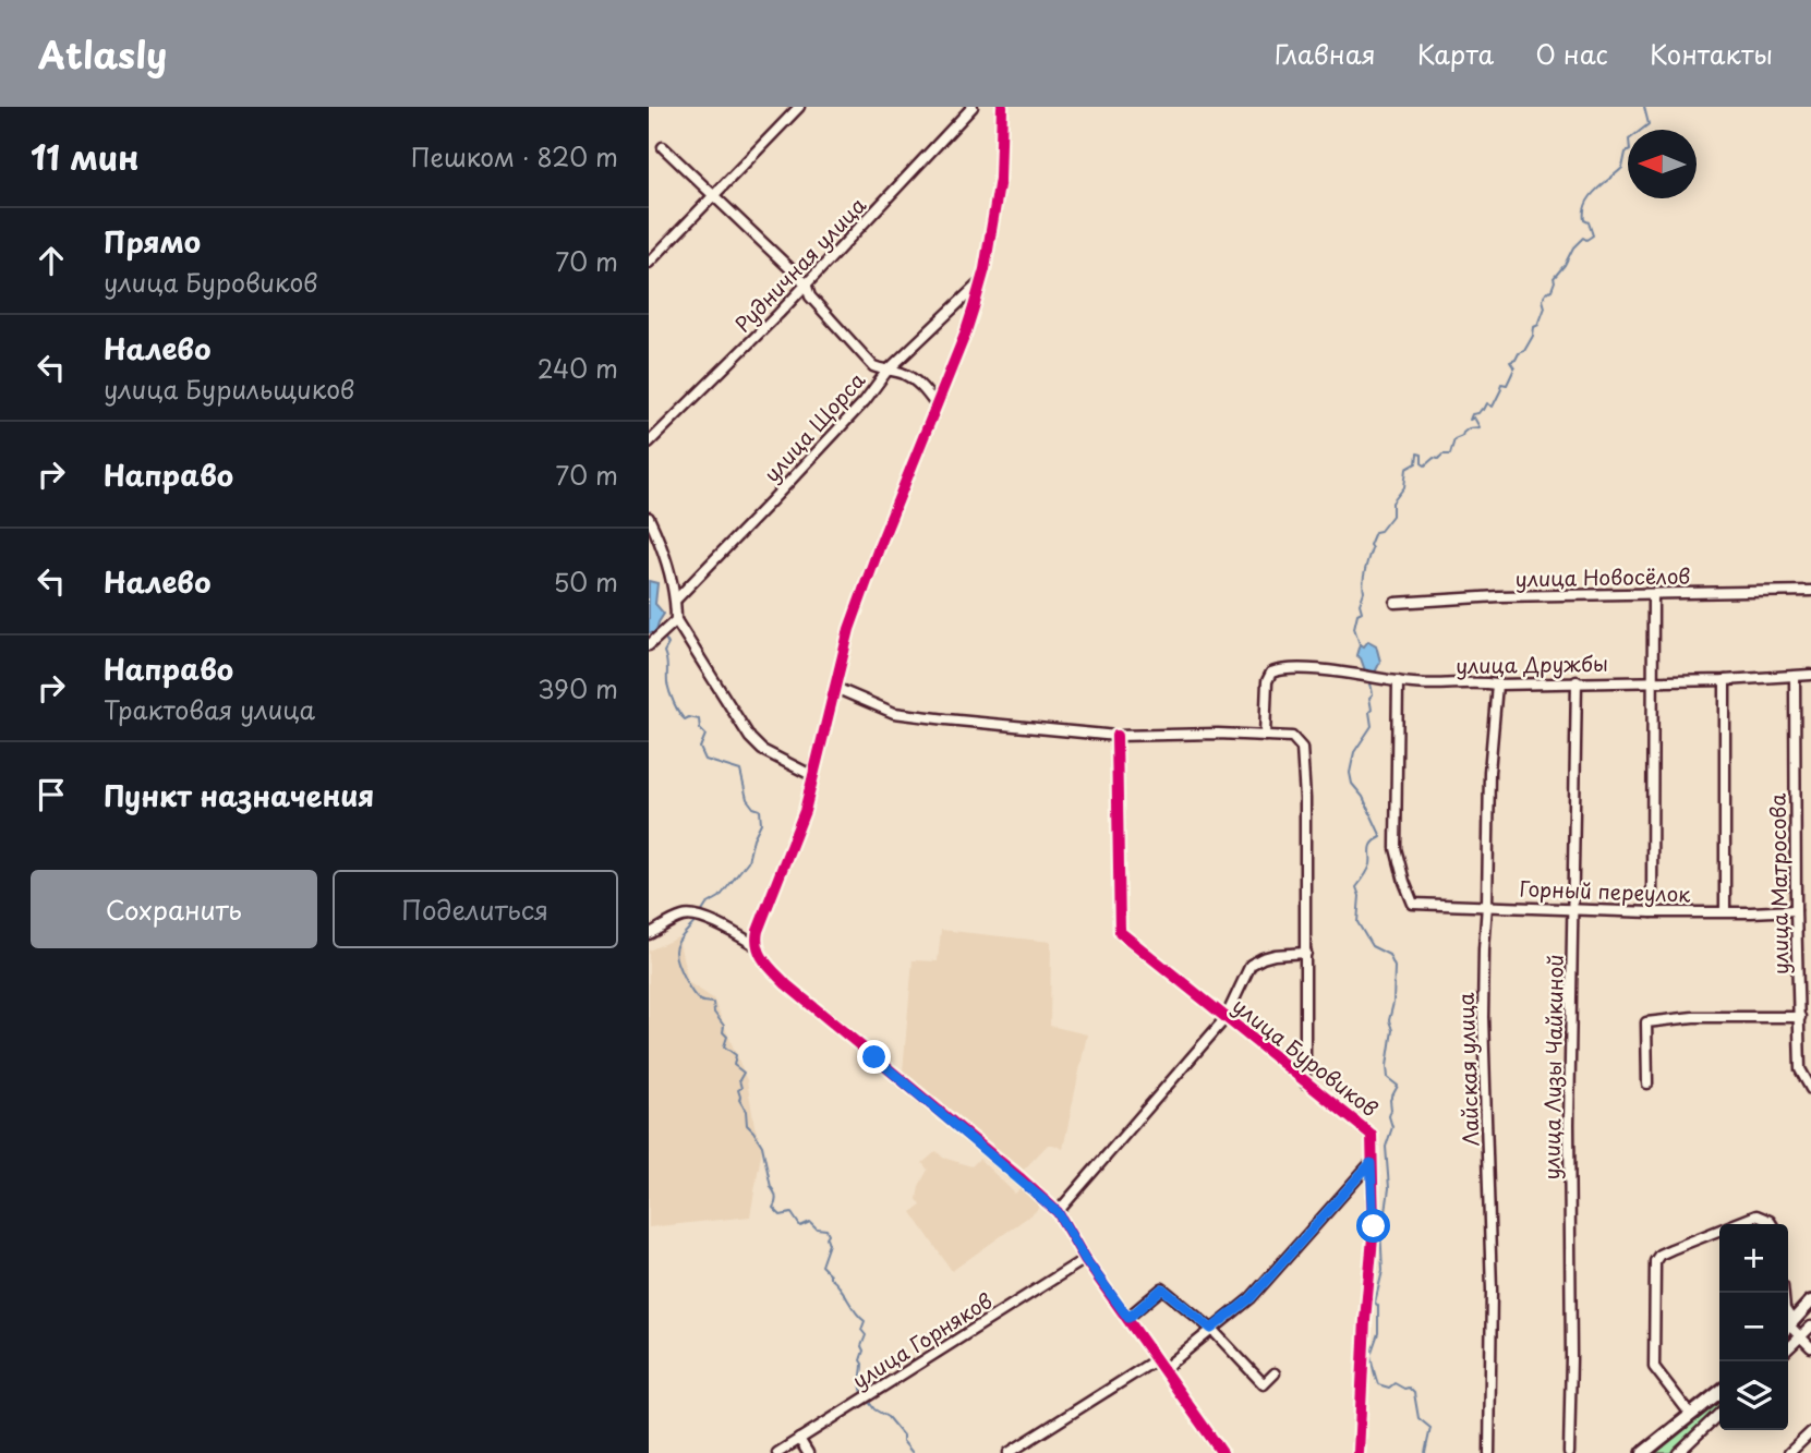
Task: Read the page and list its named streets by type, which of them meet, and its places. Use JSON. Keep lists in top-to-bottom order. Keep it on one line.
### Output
{"streets":{"street":["Рудничная улица","улица Щорса","улица Новосёлов","улица Дружбы","улица Матросова","Горный переулок","улица Буровиков","улица Лизы Чайкиной","Лайская улица","улица Горняков"]},"crossings":[["улица Дружбы","улица Матросова"],["улица Дружбы","Горный переулок"],["улица Дружбы","улица Лизы Чайкиной"],["улица Дружбы","Лайская улица"],["улица Матросова","Горный переулок"],["Горный переулок","улица Лизы Чайкиной"],["Горный переулок","Лайская улица"]],"north":"left","page":{"header":"Atlasly","nav":["Главная","Карта","О нас","Контакты"],"heading":["11 мин","Пешком · 820 m"],"list":[["Прямо","улица Буровиков","70 m"],["Налево","улица Бурильщиков","240 m"],["Направо","70 m"],["Налево","50 m"],["Направо","Трактовая улица","390 m"],"Пункт назначения"],"buttons":["Сохранить","Поделиться"],"map_buttons":["+","−"]}}
